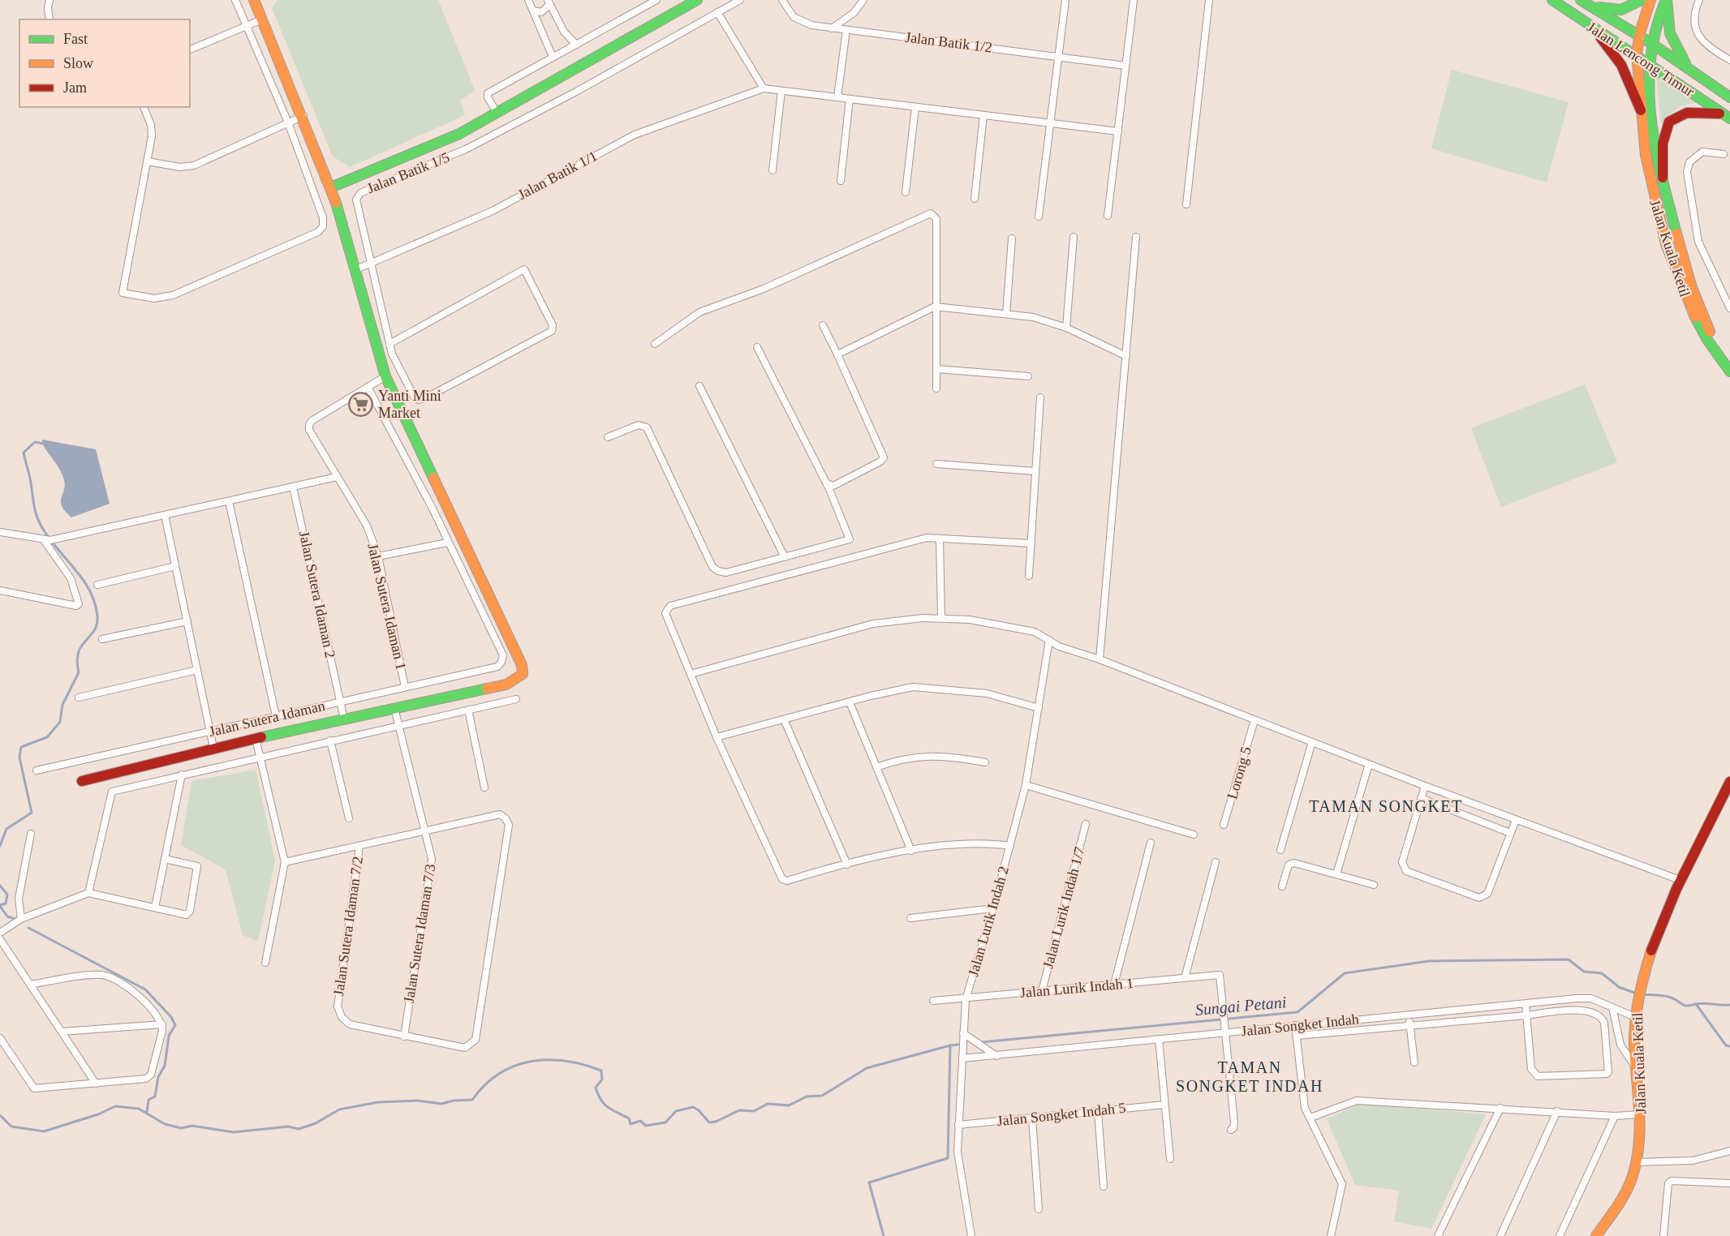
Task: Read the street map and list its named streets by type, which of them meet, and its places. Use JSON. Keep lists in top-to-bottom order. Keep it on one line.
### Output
{"streets":{"main road":["Jalan Lencong Timur","Jalan Kuala Ketil"],"street":["Jalan Batik 1/2","Jalan Batik 1/5","Jalan Batik 1/1","Jalan Sutera Idaman 2","Jalan Sutera Idaman 1","Jalan Sutera Idaman","Lorong 5","Jalan Lurik Indah 1/7","Jalan Lurik Indah 2","Jalan Sutera Idaman 7/2","Jalan Sutera Idaman 7/3","Jalan Lurik Indah 1","Jalan Songket Indah","Jalan Songket Indah 5"]},"crossings":[["Jalan Lencong Timur","Jalan Kuala Ketil"],["Jalan Batik 1/5","Jalan Batik 1/1"],["Jalan Kuala Ketil","Jalan Songket Indah"],["Jalan Sutera Idaman 2","Jalan Sutera Idaman"],["Jalan Sutera Idaman 1","Jalan Sutera Idaman"],["Jalan Lurik Indah 1/7","Jalan Lurik Indah 1"],["Jalan Lurik Indah 2","Jalan Lurik Indah 1"],["Jalan Lurik Indah 2","Jalan Songket Indah"],["Jalan Lurik Indah 2","Jalan Songket Indah 5"],["Jalan Sutera Idaman 7/2","Jalan Sutera Idaman 7/3"],["Jalan Lurik Indah 1","Jalan Songket Indah"]],"districts":["TAMAN SONGKET","TAMAN SONGKET INDAH"],"water":["Sungai Petani"],"places":{"supermarket":["Yanti Mini Market"]},"legend":["Fast","Slow","Jam"]}
